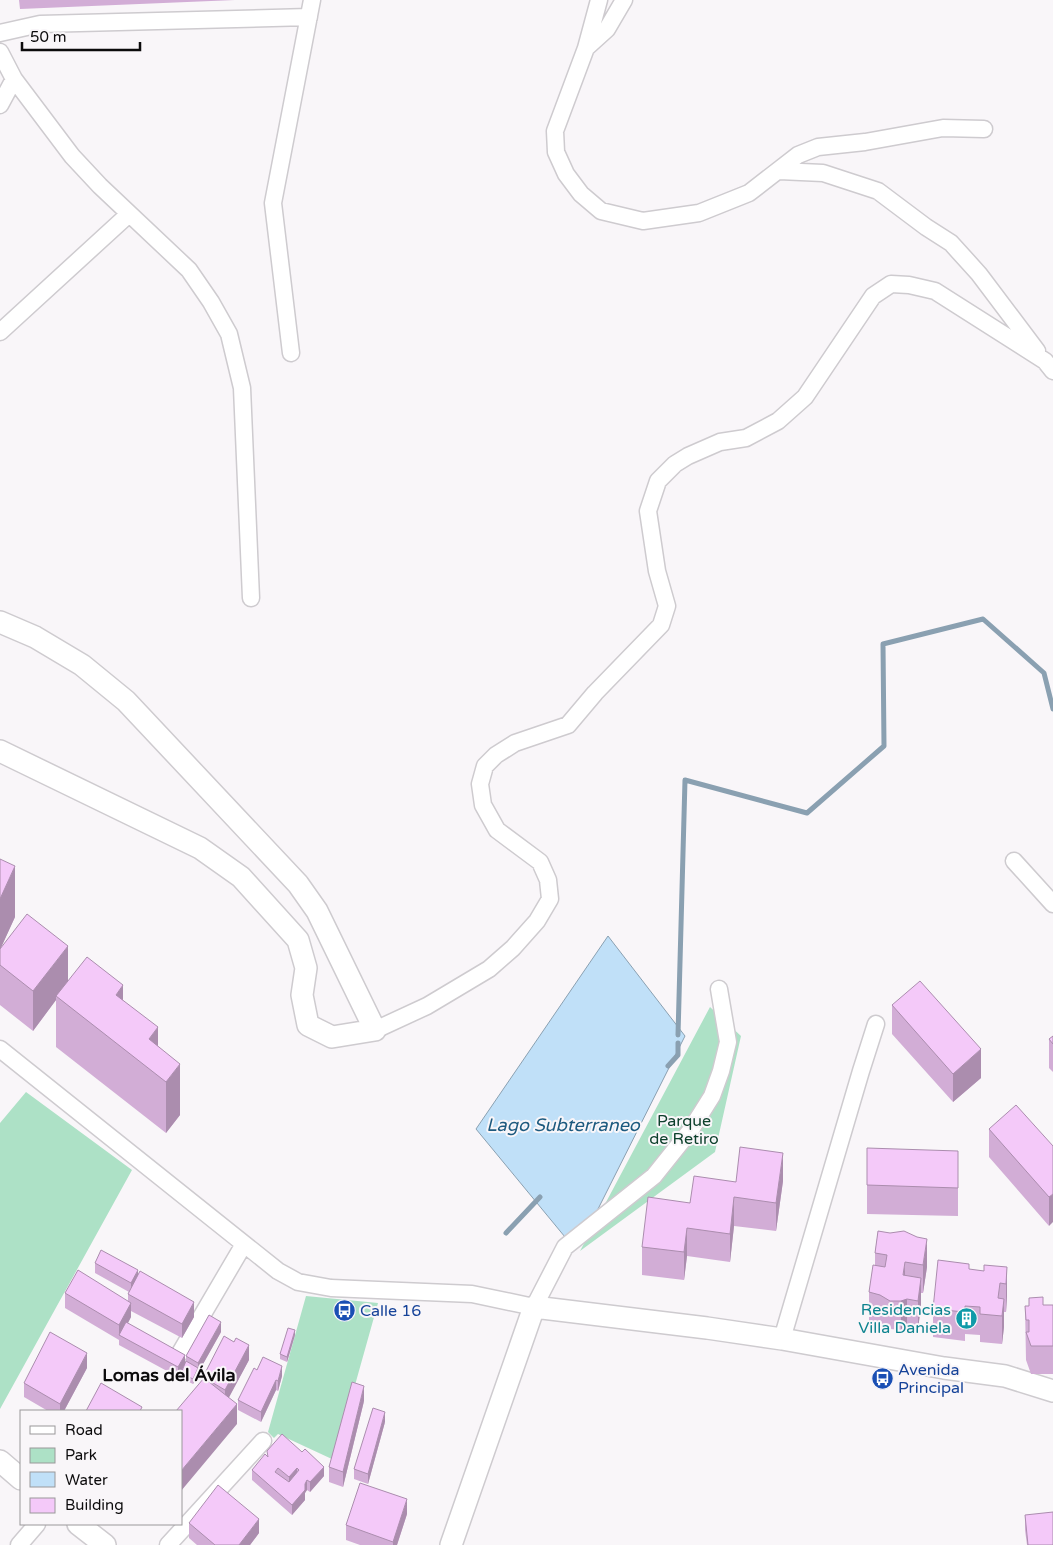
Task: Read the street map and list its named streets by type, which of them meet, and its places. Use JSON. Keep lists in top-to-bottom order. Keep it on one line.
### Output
{"districts":["Lomas del Ávila"],"water":["Lago Subterraneo"],"parks":["Parque de Retiro"],"places":{"bus stop":["Calle 16","Avenida Principal"],"building":["Residencias Villa Daniela"]},"legend":["Road","Park","Water","Building"],"scale_bar":"50 m"}
